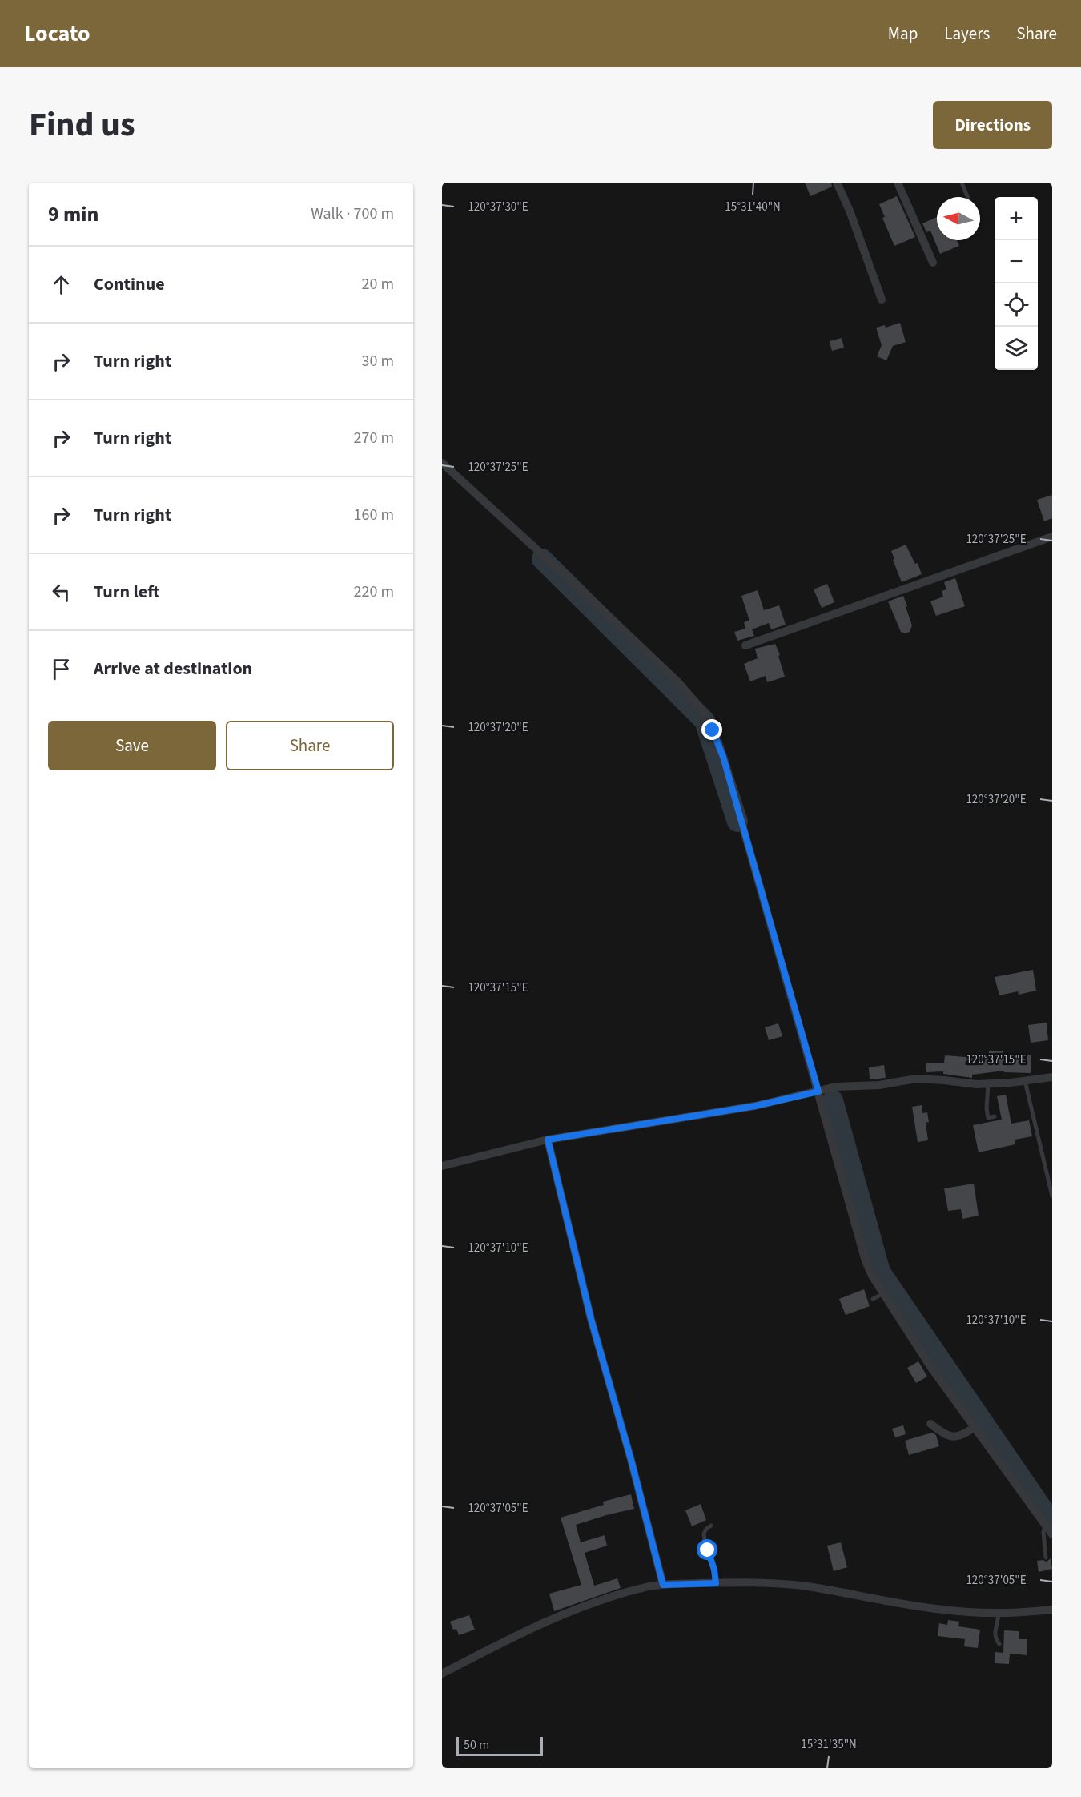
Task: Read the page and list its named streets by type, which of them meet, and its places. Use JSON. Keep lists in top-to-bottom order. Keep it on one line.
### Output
{"scale_bar":"50 m","north":"left","page":{"header":"Locato","nav":["Map","Layers","Share"],"title":"Find us","buttons":["Directions",["Save","Share"]],"heading":["9 min","Walk · 700 m"],"map_buttons":["+","−"],"list":[["Continue","20 m"],["Turn right","30 m"],["Turn right","270 m"],["Turn right","160 m"],["Turn left","220 m"],"Arrive at destination"],"scale":"50 m"},"coordinates":["15°31'40\"N","120°37'30\"E","120°37'25\"E","120°37'20\"E","120°37'15\"E","120°37'10\"E","120°37'05\"E","15°31'35\"N"]}
